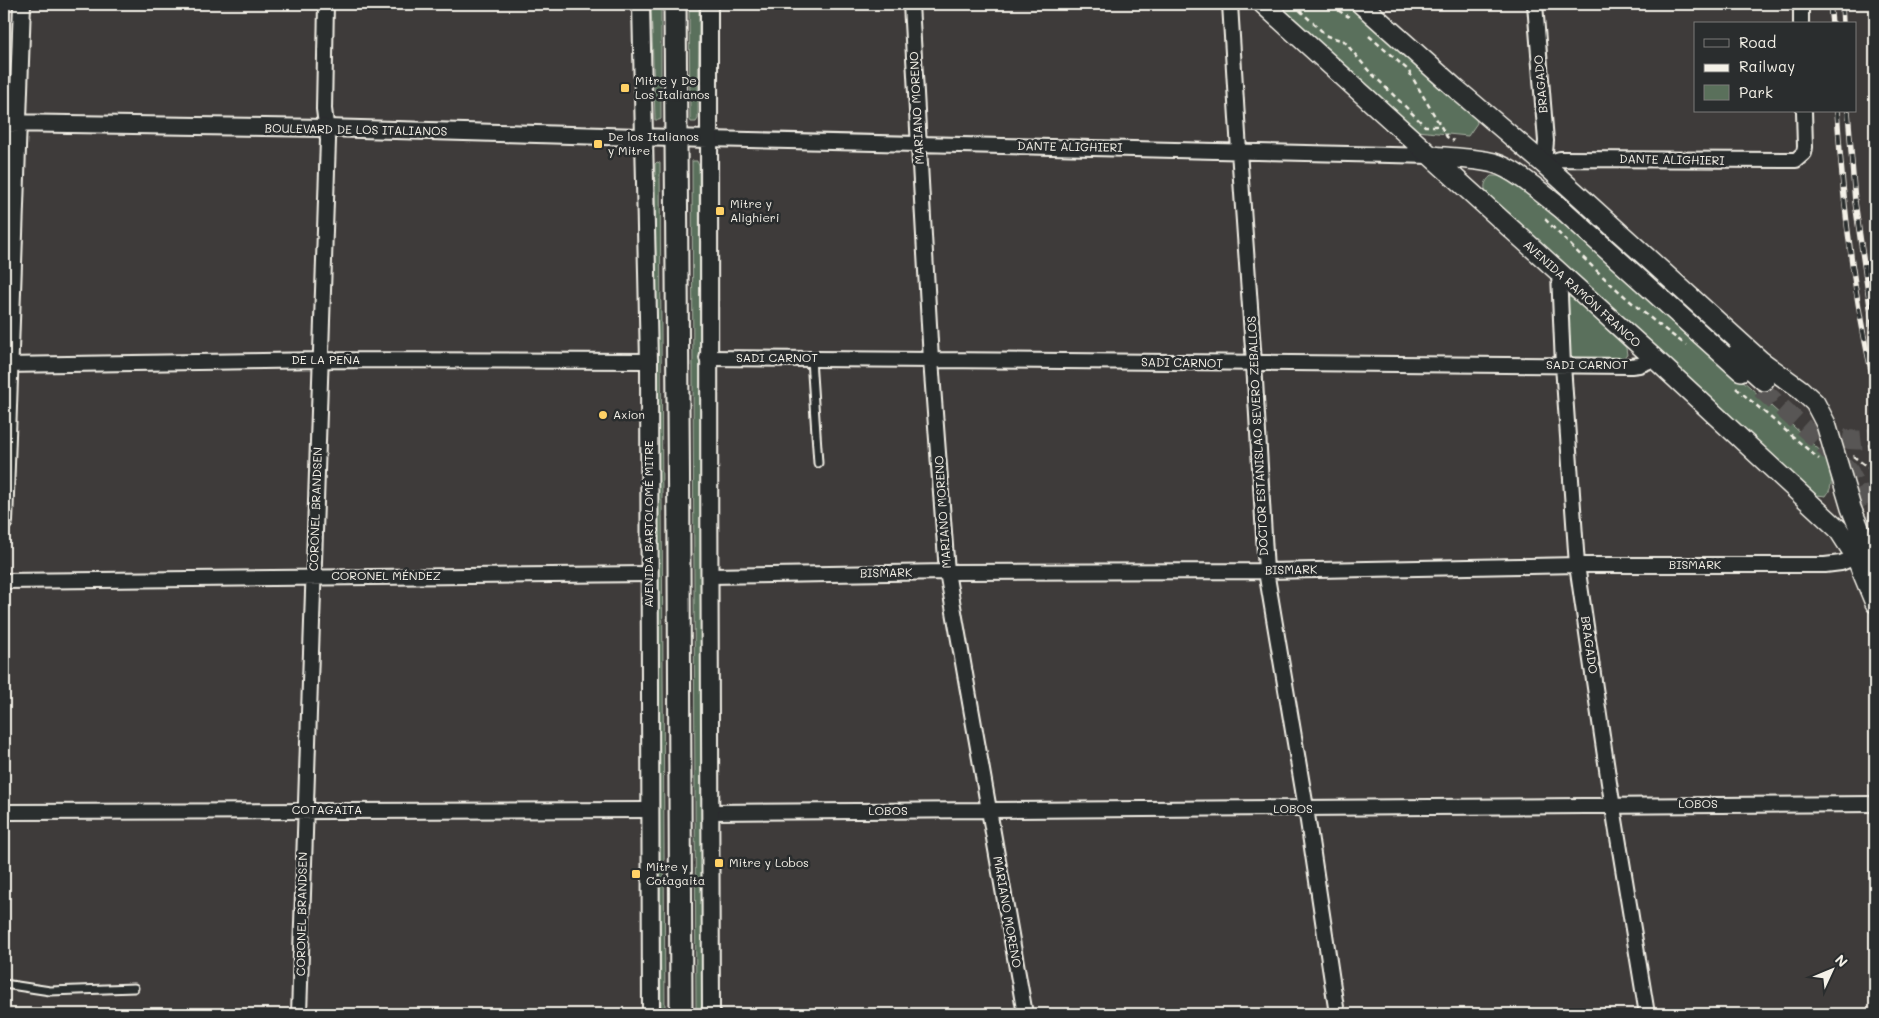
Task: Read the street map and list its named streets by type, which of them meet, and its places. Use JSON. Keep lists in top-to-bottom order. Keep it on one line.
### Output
{"streets":{"main road":["AVENIDA RAMÓN FRANCO"],"street":["BRAGADO","MARIANO MORENO","BOULEVARD DE LOS ITALIANOS","DANTE ALIGHIERI","SADI CARNOT","DE LA PEÑA","DOCTOR ESTANISLAO SEVERO ZEBALLOS","CORONEL BRANDSEN","AVENIDA BARTOLOMÉ MITRE","BISMARK","CORONEL MÉNDEZ","LOBOS","COTAGAITA"]},"crossings":[["BRAGADO","DANTE ALIGHIERI"],["BRAGADO","AVENIDA RAMÓN FRANCO"],["BRAGADO","SADI CARNOT"],["BRAGADO","BISMARK"],["BRAGADO","LOBOS"],["MARIANO MORENO","DANTE ALIGHIERI"],["MARIANO MORENO","SADI CARNOT"],["MARIANO MORENO","BISMARK"],["MARIANO MORENO","LOBOS"],["BOULEVARD DE LOS ITALIANOS","DANTE ALIGHIERI"],["BOULEVARD DE LOS ITALIANOS","CORONEL BRANDSEN"],["BOULEVARD DE LOS ITALIANOS","AVENIDA BARTOLOMÉ MITRE"],["DANTE ALIGHIERI","AVENIDA RAMÓN FRANCO"],["DANTE ALIGHIERI","DOCTOR ESTANISLAO SEVERO ZEBALLOS"],["AVENIDA RAMÓN FRANCO","SADI CARNOT"],["AVENIDA RAMÓN FRANCO","BISMARK"],["SADI CARNOT","DOCTOR ESTANISLAO SEVERO ZEBALLOS"],["DE LA PEÑA","CORONEL BRANDSEN"],["DE LA PEÑA","AVENIDA BARTOLOMÉ MITRE"],["DOCTOR ESTANISLAO SEVERO ZEBALLOS","BISMARK"],["DOCTOR ESTANISLAO SEVERO ZEBALLOS","LOBOS"],["CORONEL BRANDSEN","CORONEL MÉNDEZ"],["CORONEL BRANDSEN","COTAGAITA"],["AVENIDA BARTOLOMÉ MITRE","CORONEL MÉNDEZ"],["AVENIDA BARTOLOMÉ MITRE","COTAGAITA"]],"places":{"transit":["Mitre y De Los Italianos","De los Italianos y Mitre","Mitre y Alighieri","Mitre y Lobos","Mitre y Cotagaita"],"other":["Axion"]},"legend":["Road","Railway","Park"],"north":"top right"}
